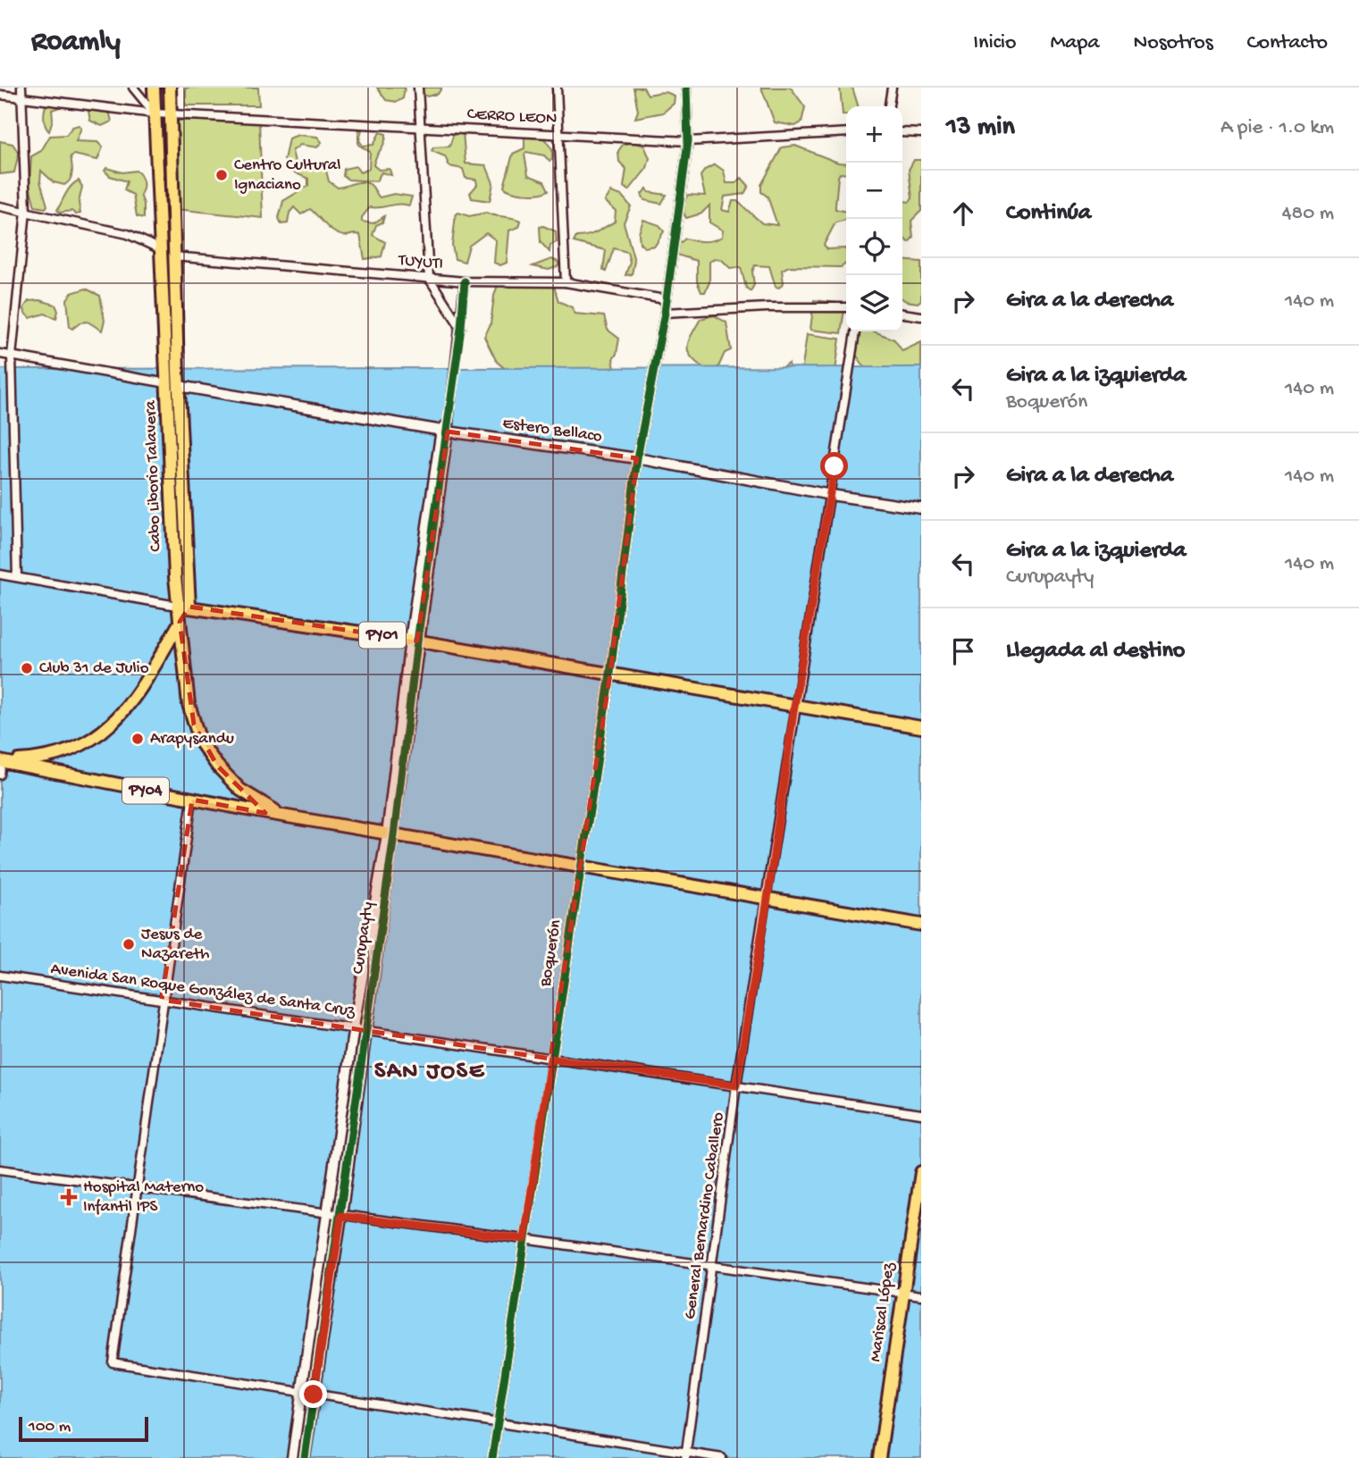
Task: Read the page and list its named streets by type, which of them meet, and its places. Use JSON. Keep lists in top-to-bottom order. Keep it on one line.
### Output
{"streets":{"main road":["Cabo Liborio Talavera","PY01","PY04","Mariscal López"],"street":["CERRO LEON","TUYUTI","Estero Bellaco","Curupayty","Boquerón","Avenida San Roque González de Santa Cruz","General Bernardino Caballero"]},"crossings":[["CERRO LEON","Cabo Liborio Talavera"],["CERRO LEON","Boquerón"],["TUYUTI","Cabo Liborio Talavera"],["TUYUTI","Boquerón"],["Estero Bellaco","Cabo Liborio Talavera"],["Estero Bellaco","Curupayty"],["Estero Bellaco","Boquerón"],["Estero Bellaco","General Bernardino Caballero"],["Cabo Liborio Talavera","PY01"],["Cabo Liborio Talavera","PY04"],["PY01","Curupayty"],["PY01","Boquerón"],["PY01","General Bernardino Caballero"],["Curupayty","Avenida San Roque González de Santa Cruz"],["Boquerón","Avenida San Roque González de Santa Cruz"],["Avenida San Roque González de Santa Cruz","General Bernardino Caballero"]],"districts":["SAN JOSE"],"places":{"other":["Centro Cultural Ignaciano","Club 31 de Julio","Arapysandu","Jesus de Nazareth"],"health":["Hospital Materno Infantil IPS"]},"scale_bar":"100 m","page":{"header":"Roamly","nav":["Inicio","Mapa","Nosotros","Contacto"],"heading":["13 min","A pie · 1.0 km"],"map_buttons":["+","−"],"list":[["Continúa","480 m"],["Gira a la derecha","140 m"],["Gira a la izquierda","Boquerón","140 m"],["Gira a la derecha","140 m"],["Gira a la izquierda","Curupayty","140 m"],"Llegada al destino"],"scale":"100 m"}}
